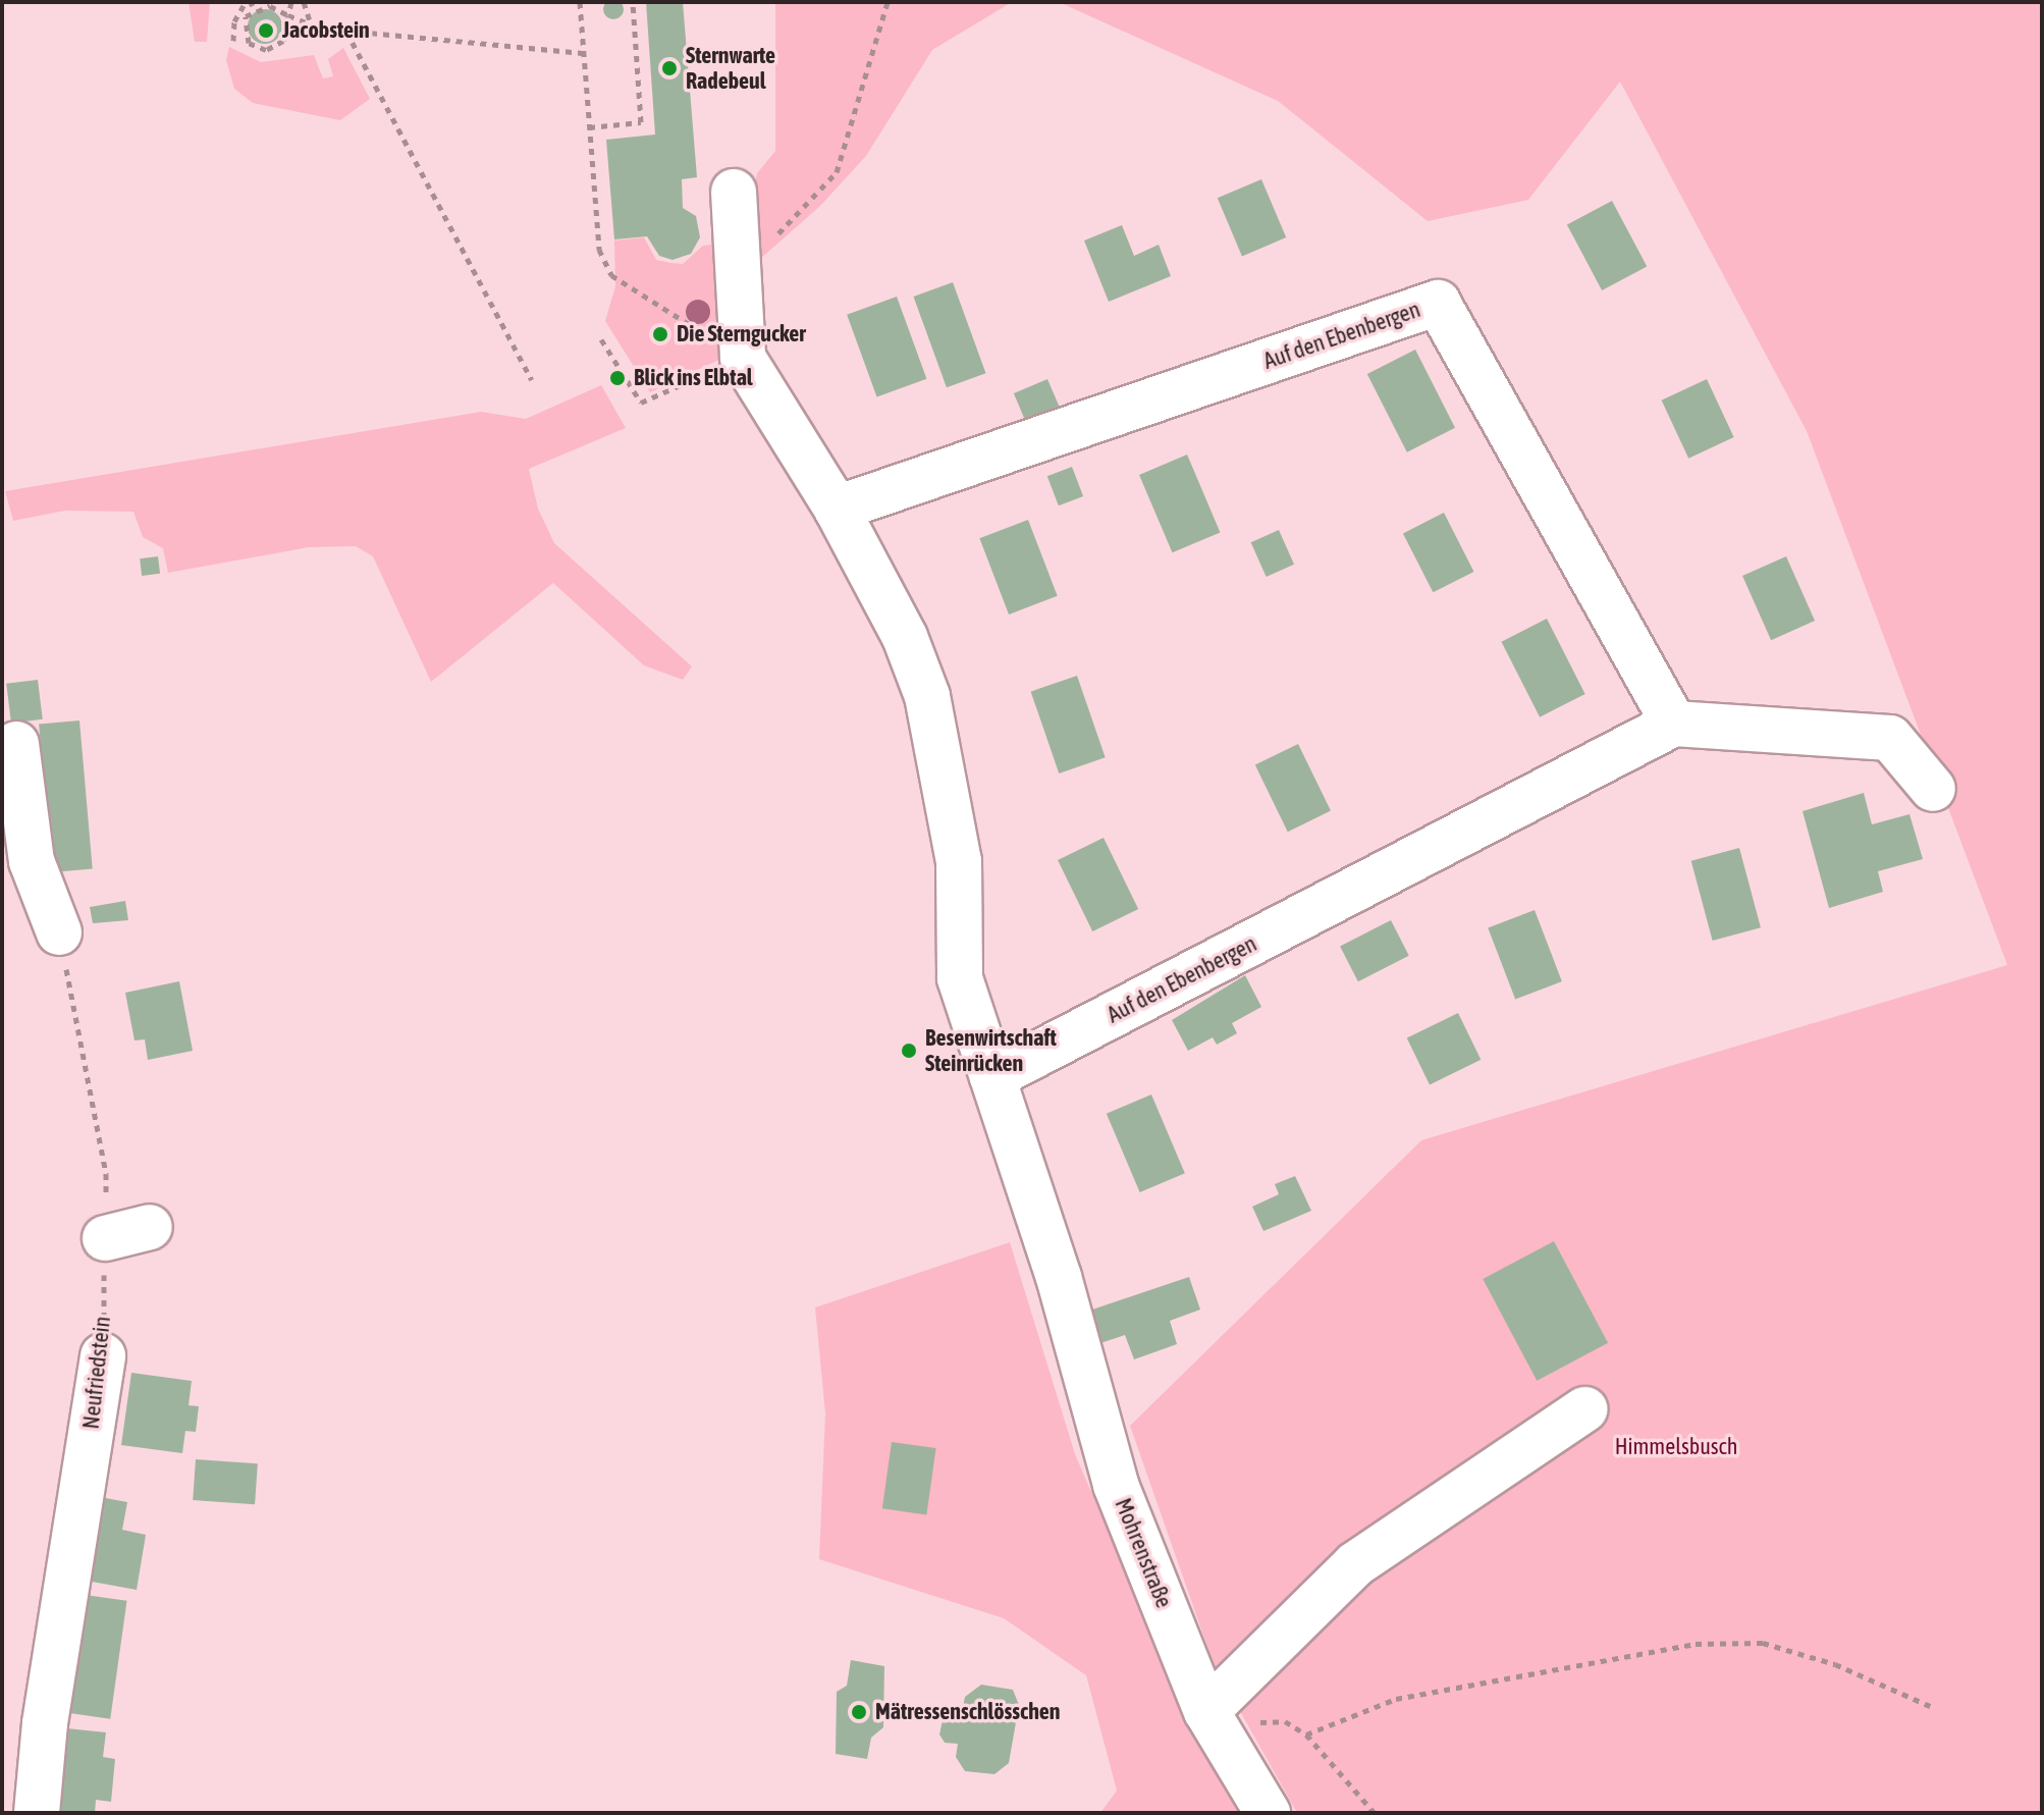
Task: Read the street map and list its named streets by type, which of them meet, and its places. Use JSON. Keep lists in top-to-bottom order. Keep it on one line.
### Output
{"streets":{"street":["Auf den Ebenbergen","Neufriedstein","Mohrenstraße"]},"crossings":[["Auf den Ebenbergen","Mohrenstraße"]],"parks":["Himmelsbusch"],"places":["Jacobstein","Sternwarte Radebeul","Die Sterngucker","Blick ins Elbtal","Besenwirtschaft Steinrücken","Mätressenschlösschen"]}
